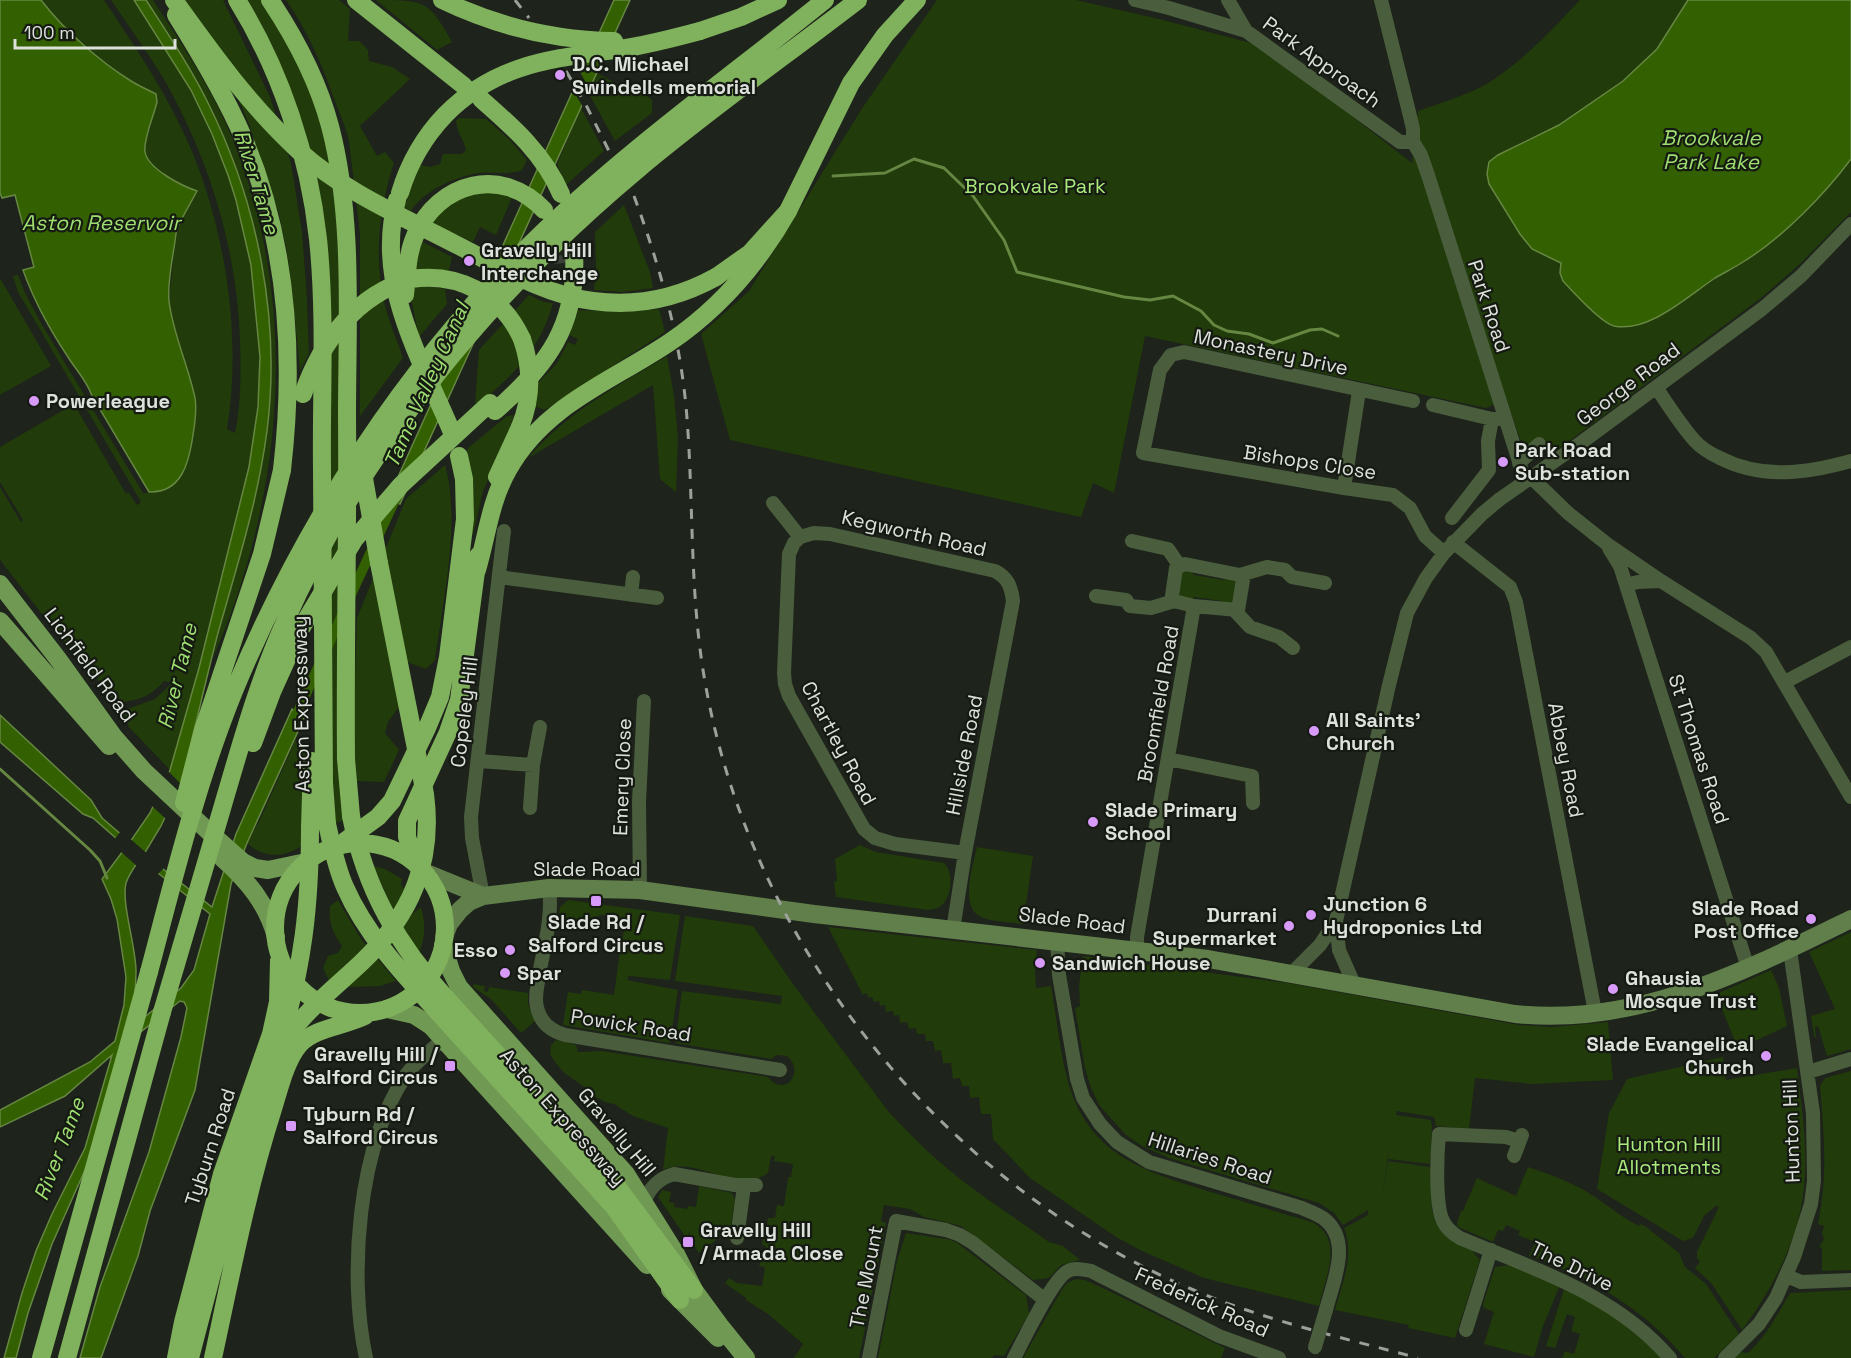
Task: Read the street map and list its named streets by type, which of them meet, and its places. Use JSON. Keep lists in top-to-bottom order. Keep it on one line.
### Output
{"streets":{"highway":["Aston Expressway","Tyburn Road"],"main road":["Lichfield Road","Gravelly Hill"],"street":["Park Approach","Park Road","Monastery Drive","George Road","Bishops Close","Kegworth Road","Broomfield Road","Copeley Hill","Chartley Road","St Thomas Road","Hillside Road","Abbey Road","Emery Close","Slade Road","Powick Road","Hunton Hill","Hillaries Road","The Drive","The Mount","Frederick Road"]},"crossings":[["Park Approach","Park Road"],["Park Road","George Road"],["Monastery Drive","Bishops Close"],["George Road","Bishops Close"],["George Road","Abbey Road"],["George Road","Slade Road"],["Kegworth Road","Chartley Road"],["Kegworth Road","Hillside Road"],["Aston Expressway","Gravelly Hill"],["Broomfield Road","Slade Road"],["Copeley Hill","Slade Road"],["Chartley Road","Hillside Road"],["St Thomas Road","Slade Road"],["Hillside Road","Slade Road"],["Abbey Road","Slade Road"],["Emery Close","Slade Road"],["Slade Road","Powick Road"],["Slade Road","Hunton Hill"],["Slade Road","Gravelly Hill"],["Slade Road","Tyburn Road"],["Slade Road","Hillaries Road"],["Gravelly Hill","Tyburn Road"],["The Mount","Frederick Road"]],"water":["Brookvale Park Lake","River Tame","Aston Reservoir","Tame Valley Canal"],"parks":["Brookvale Park","Hunton Hill Allotments"],"places":{"other":["D.C. Michael Swindells memorial","Gravelly Hill Interchange","Powerleague","Park Road Sub-station","All Saints' Church","Slade Primary School","Junction 6 Hydroponics Ltd","Slade Road Post Office","Durrani Supermarket","Esso","Sandwich House","Spar","Ghausia Mosque Trust","Slade Evangelical Church"],"transit":["Slade Rd / Salford Circus","Gravelly Hill / Salford Circus","Tyburn Rd / Salford Circus","Gravelly Hill / Armada Close"]},"scale_bar":"100 m"}
